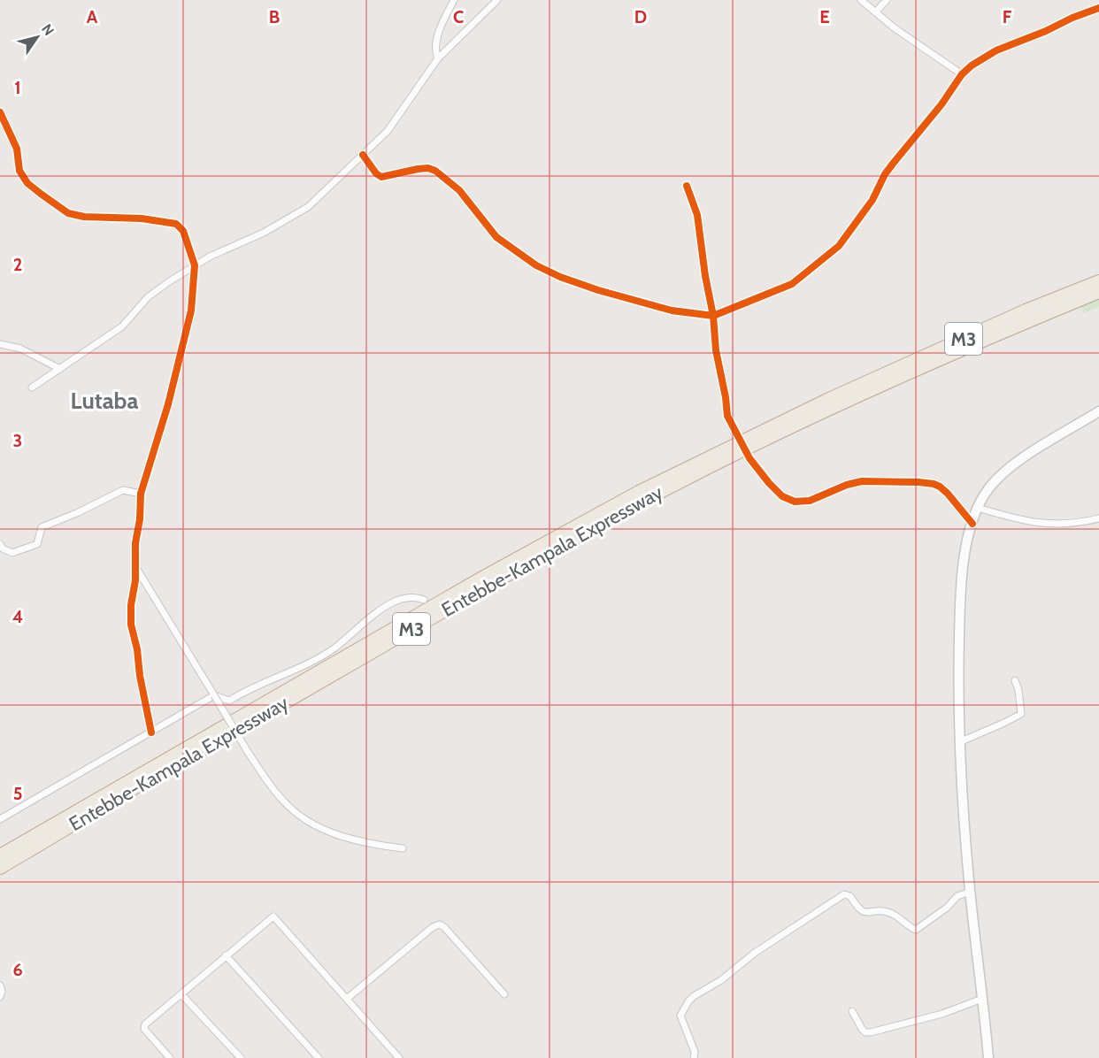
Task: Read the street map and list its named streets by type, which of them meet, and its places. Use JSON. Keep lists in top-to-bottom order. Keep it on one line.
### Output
{"streets":{"highway":["M3","Entebbe-Kampala Expressway"]},"districts":["Lutaba"],"north":"top right","grid":{"columns":["A","B","C","D","E","F"],"rows":["1","2","3","4","5","6"]}}
